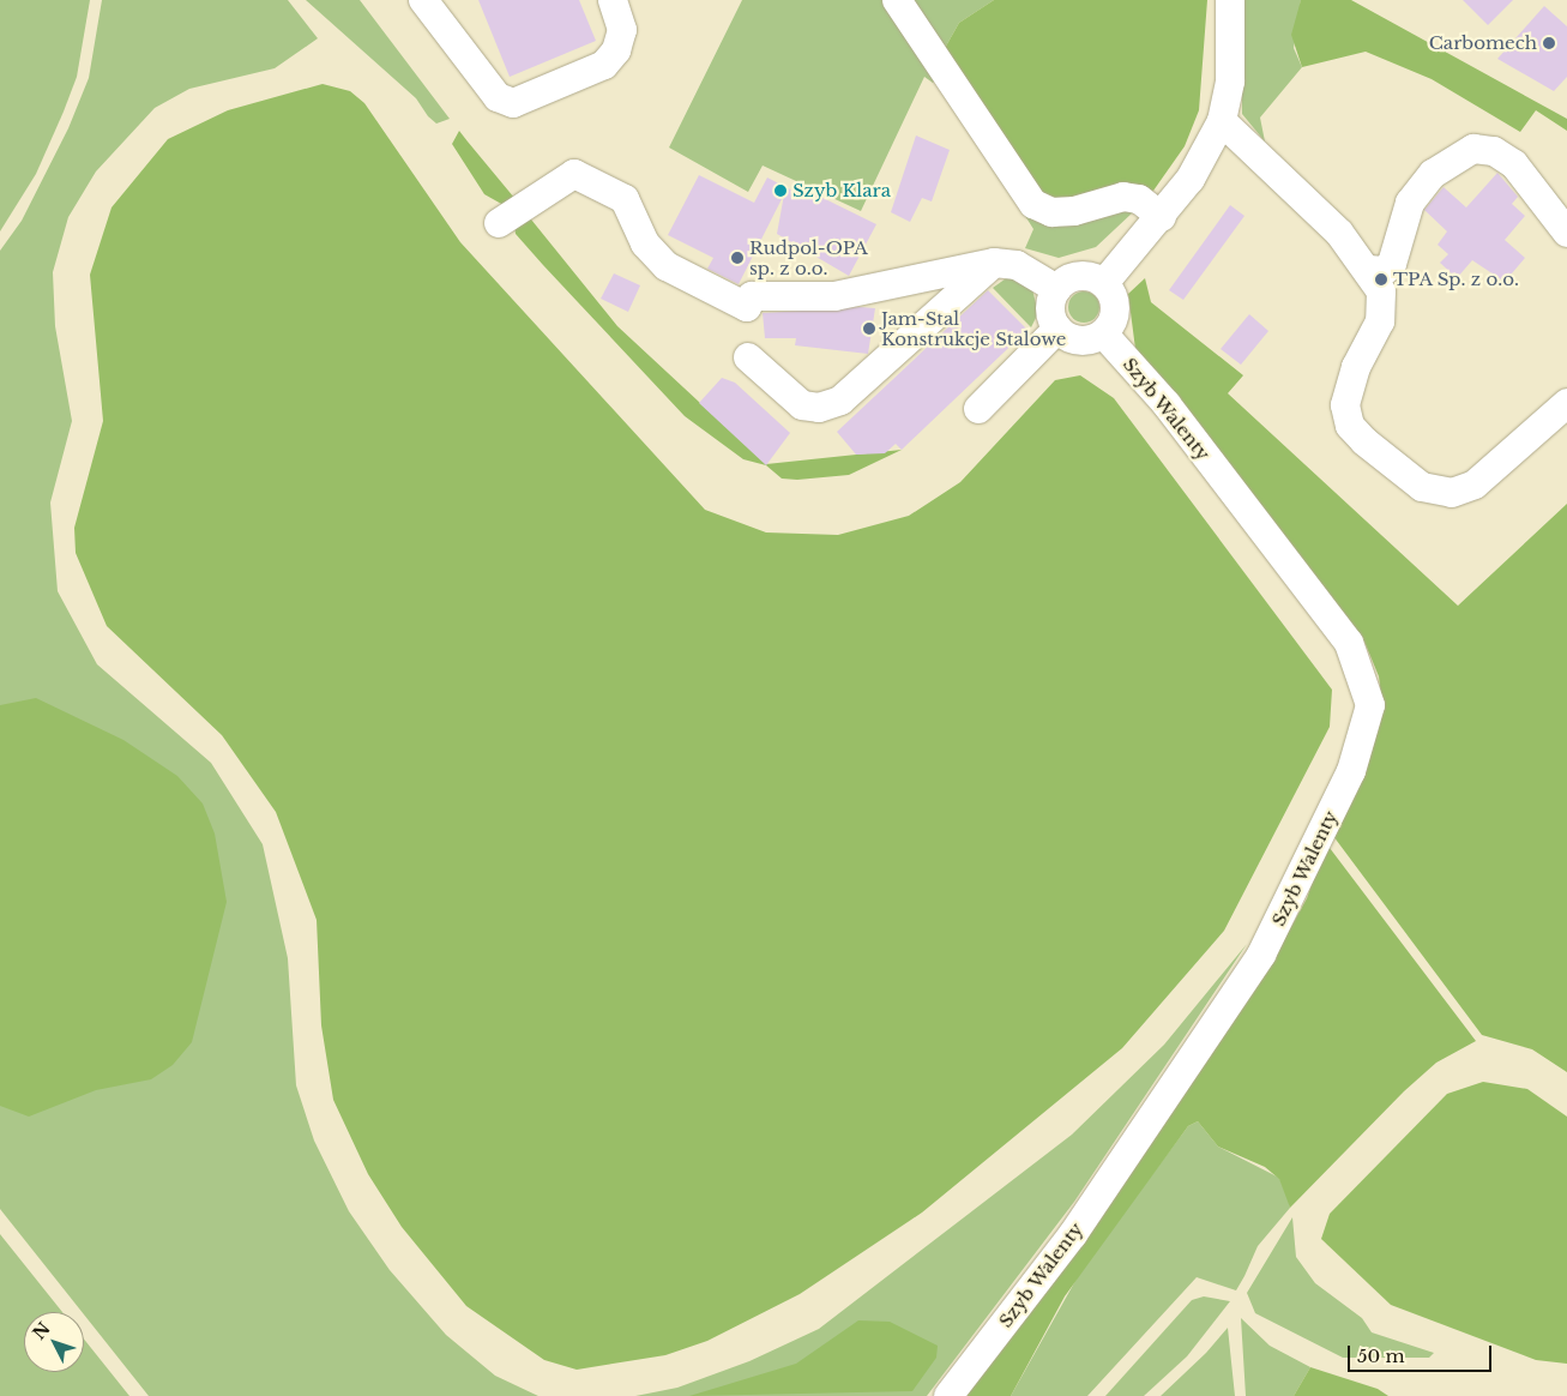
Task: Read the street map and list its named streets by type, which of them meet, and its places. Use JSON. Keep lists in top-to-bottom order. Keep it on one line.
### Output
{"streets":{"street":["Szyb Walenty"]},"places":["Carbomech","Szyb Klara","Rudpol-OPA sp. z o.o.","TPA Sp. z o.o.","Jam-Stal Konstrukcje Stalowe"],"scale_bar":"50 m","north":"top left"}
